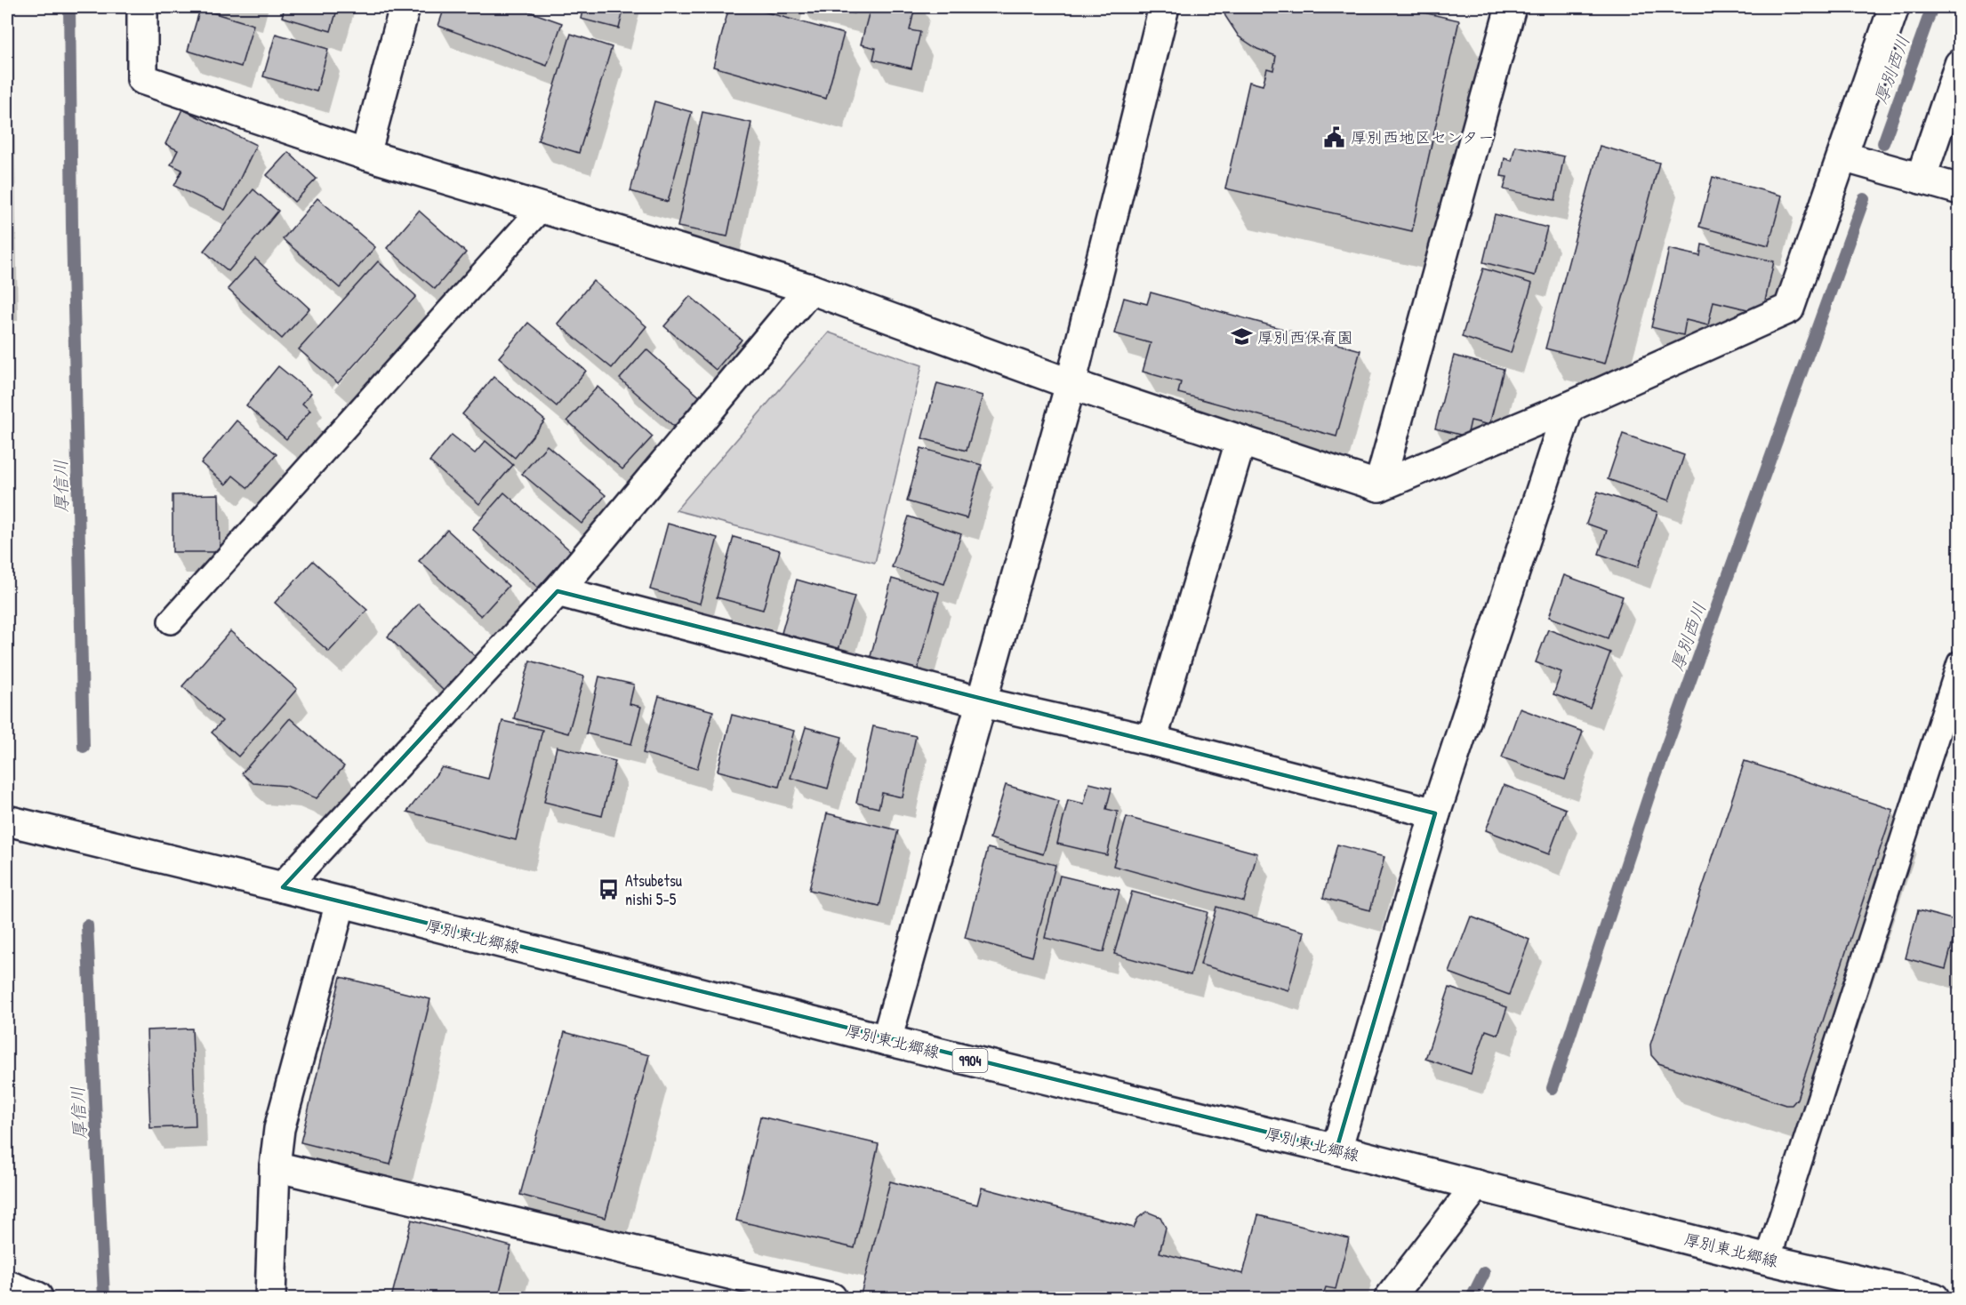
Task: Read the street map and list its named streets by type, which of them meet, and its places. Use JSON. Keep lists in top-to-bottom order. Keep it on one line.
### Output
{"streets":{"street":["厚別東北郷線","9904"]},"water":["厚別西川","厚信川"],"places":{"public building":["厚別西地区センター"],"school or university":["厚別西保育園"],"bus stop":["Atsubetsu nishi 5-5"]}}
